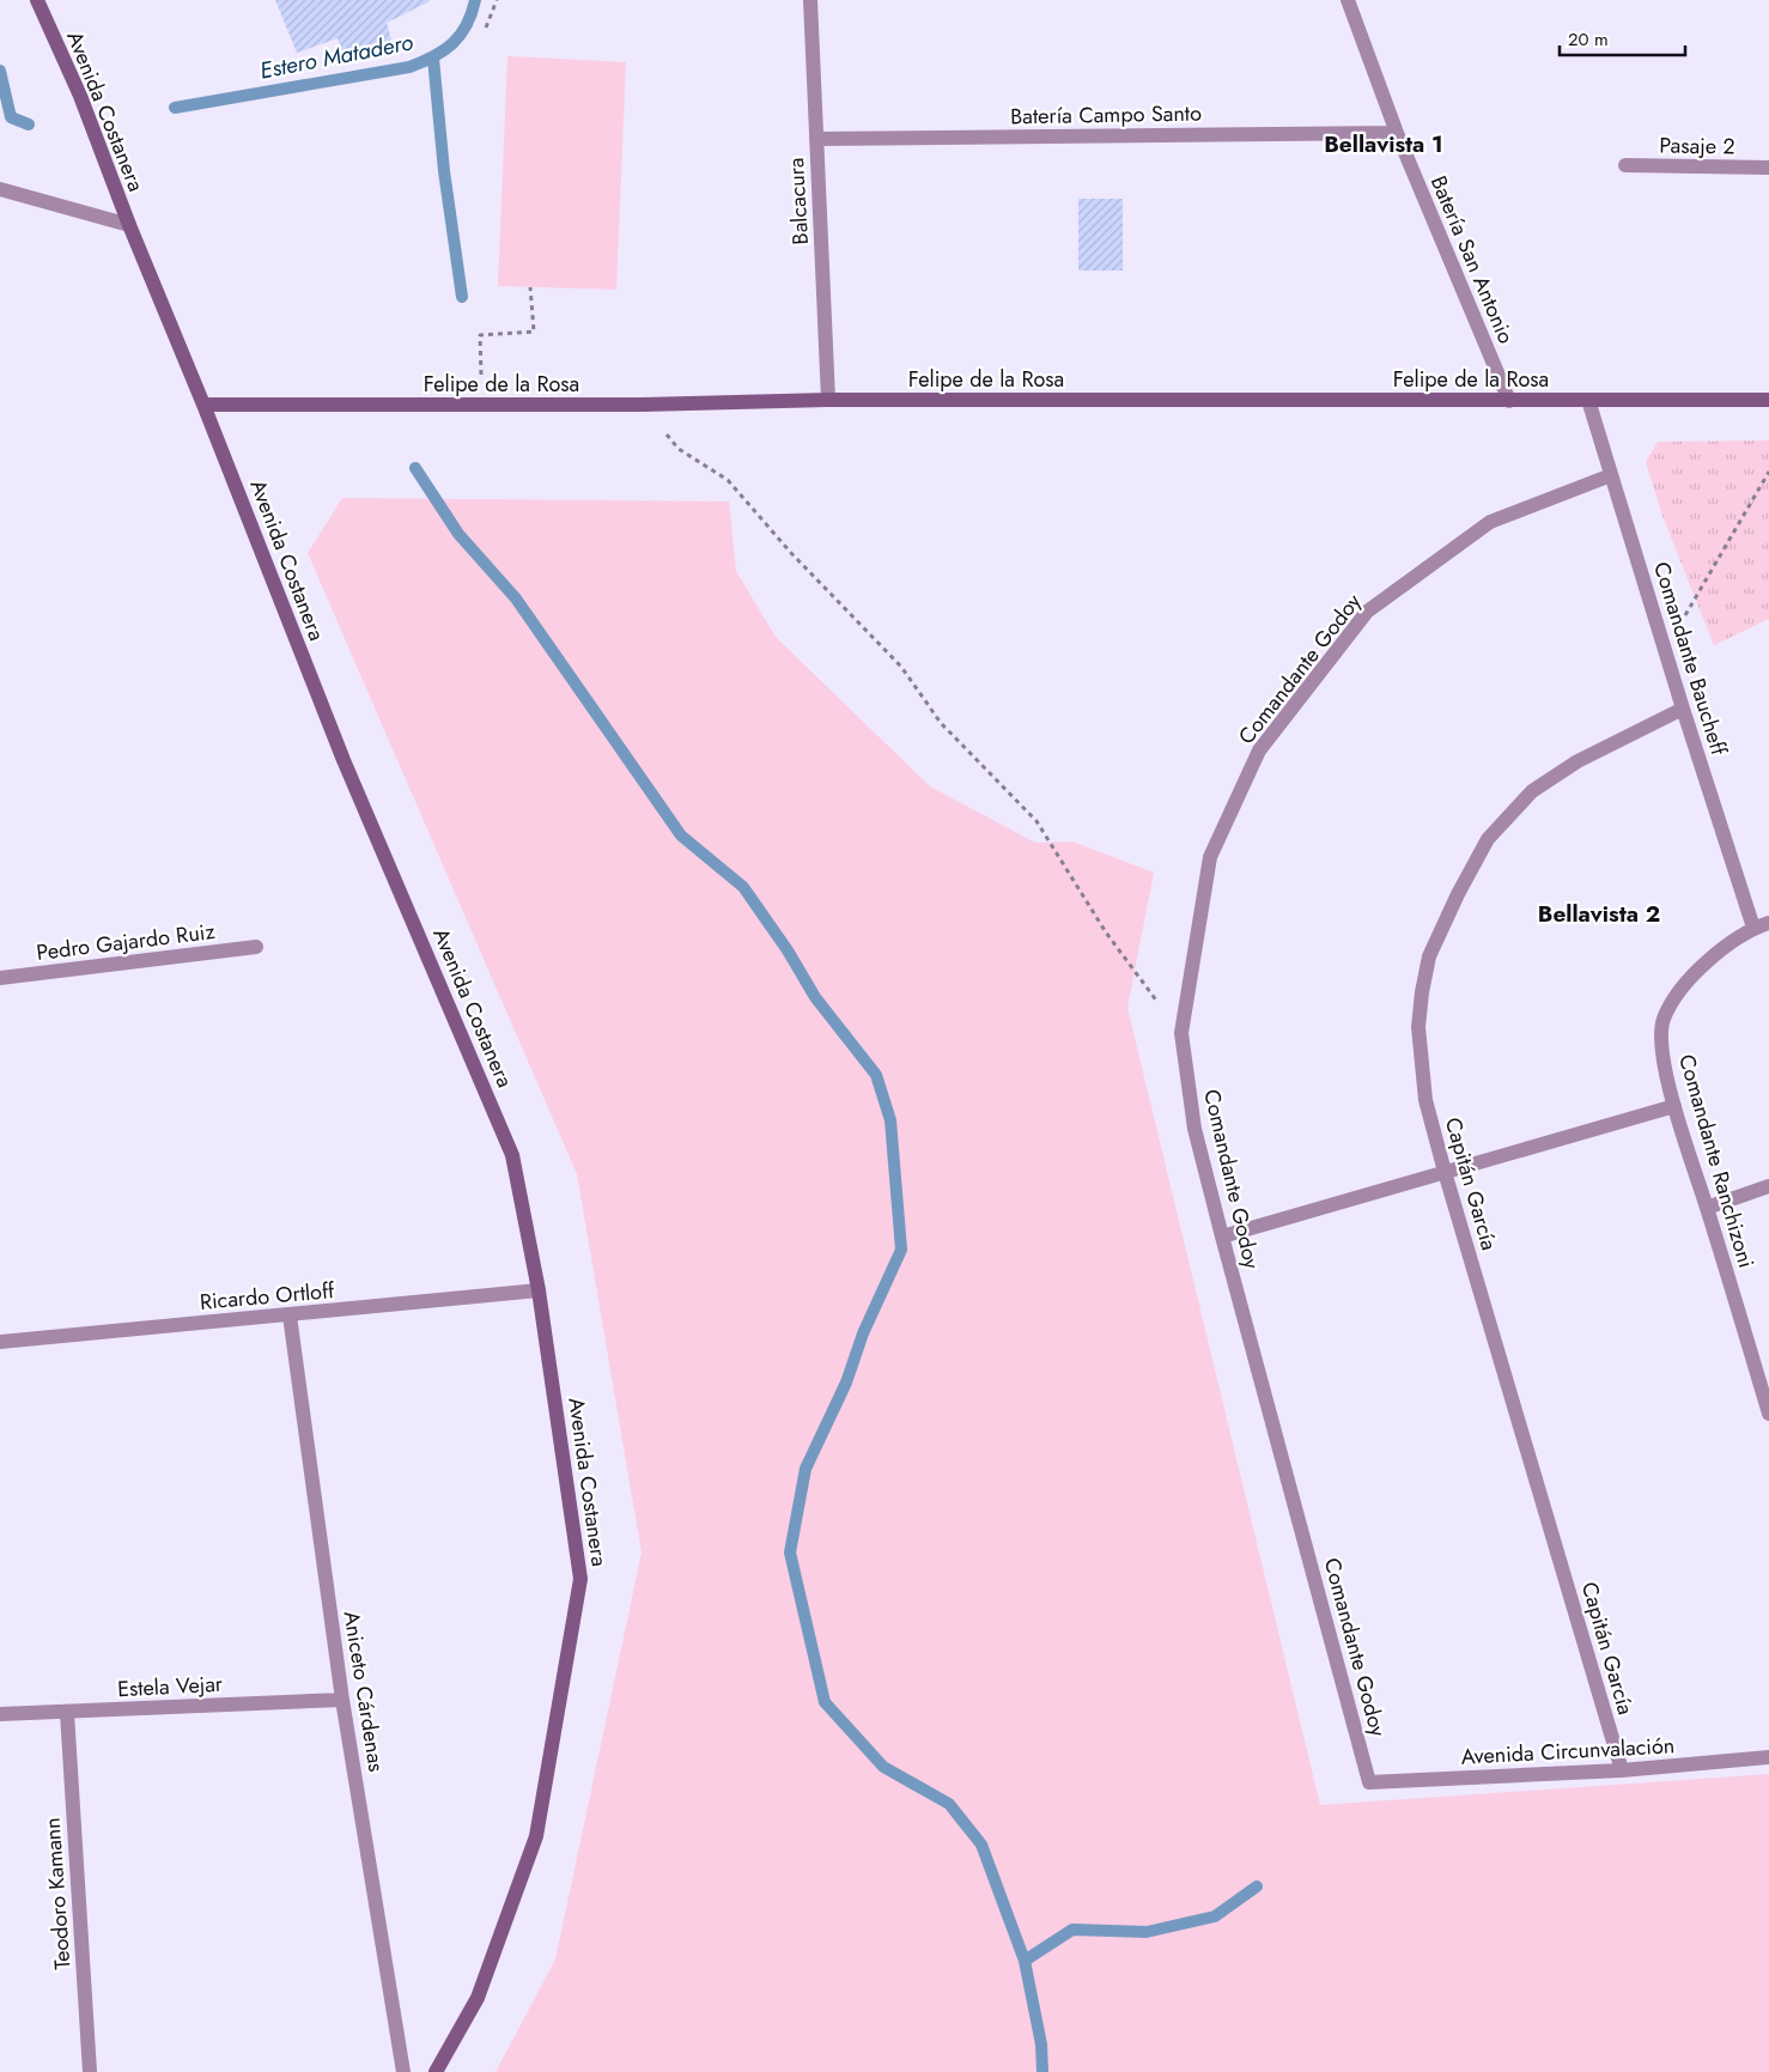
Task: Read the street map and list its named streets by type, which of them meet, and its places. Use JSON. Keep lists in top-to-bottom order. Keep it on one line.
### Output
{"streets":{"street":["Avenida Costanera","Batería Campo Santo","Pasaje 2","Balcacura","Batería San Antonio","Felipe de la Rosa","Comandante Baucheff","Comandante Godoy","Pedro Gajardo Ruiz","Comandante Ranchizoni","Capitán García","Ricardo Ortloff","Estela Vejar","Aniceto Cárdenas","Avenida Circunvalación","Teodoro Kamann"]},"crossings":[["Avenida Costanera","Felipe de la Rosa"],["Avenida Costanera","Ricardo Ortloff"],["Batería Campo Santo","Balcacura"],["Batería Campo Santo","Batería San Antonio"],["Balcacura","Felipe de la Rosa"],["Batería San Antonio","Felipe de la Rosa"],["Felipe de la Rosa","Comandante Baucheff"],["Comandante Baucheff","Comandante Godoy"],["Comandante Baucheff","Comandante Ranchizoni"],["Comandante Baucheff","Capitán García"],["Comandante Godoy","Avenida Circunvalación"],["Capitán García","Avenida Circunvalación"],["Ricardo Ortloff","Aniceto Cárdenas"],["Estela Vejar","Aniceto Cárdenas"],["Estela Vejar","Teodoro Kamann"]],"districts":["Bellavista 1","Bellavista 2"],"water":["Estero Matadero"],"scale_bar":"20 m"}
